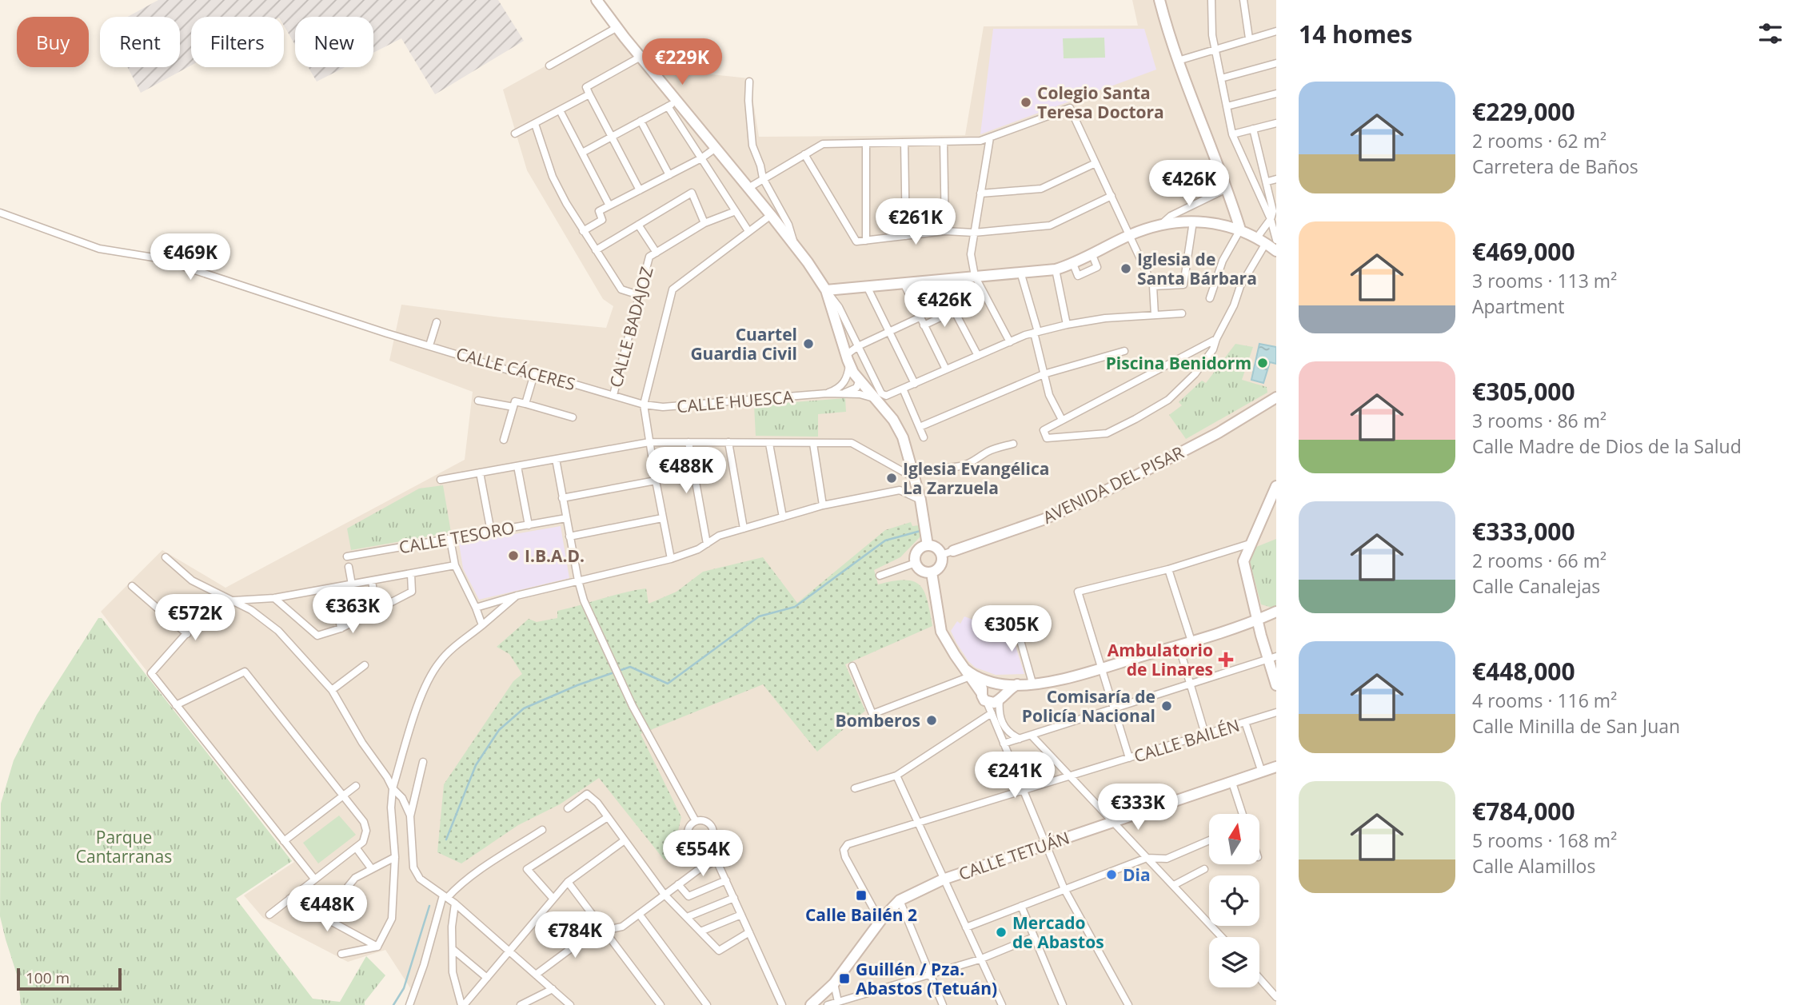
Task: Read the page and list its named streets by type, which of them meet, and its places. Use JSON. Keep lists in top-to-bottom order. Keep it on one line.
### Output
{"streets":{"street":["CALLE BADAJOZ","CALLE CÁCERES","CALLE HUESCA","AVENIDA DEL PISAR","CALLE TESORO","CALLE BAILÉN","CALLE TETUÁN"]},"crossings":[["CALLE BADAJOZ","CALLE CÁCERES"],["CALLE CÁCERES","CALLE HUESCA"],["CALLE BAILÉN","CALLE TETUÁN"]],"parks":["Parque Cantarranas"],"places":{"other":["Colegio Santa Teresa Doctora","Iglesia de Santa Bárbara","Cuartel Guardia Civil","Piscina Benidorm","Iglesia Evangélica La Zarzuela","I.B.A.D.","Comisaría de Policía Nacional","Bomberos","Dia","Mercado de Abastos"],"health":["Ambulatorio de Linares"],"transit":["Calle Bailén 2","Guillén / Pza. Abastos (Tetuán)"]},"scale_bar":"100 m","north":"top","page":{"heading":"14 homes","chip":["Buy","Rent","Filters","New"],"price":["€229K","€426K","€261K","€469K","€426K","€488K","€363K","€572K","€305K","€241K","€333K","€554K","€448K","€784K"],"list":[{"name":"€229,000","note":"2 rooms · 62 m² · Carretera de Baños"},{"name":"€469,000","note":"3 rooms · 113 m² · Apartment"},{"name":"€305,000","note":"3 rooms · 86 m² · Calle Madre de Dios de la Salud"},{"name":"€333,000","note":"2 rooms · 66 m² · Calle Canalejas"},{"name":"€448,000","note":"4 rooms · 116 m² · Calle Minilla de San Juan"},{"name":"€784,000","note":"5 rooms · 168 m² · Calle Alamillos"}],"scale":"100 m"}}
